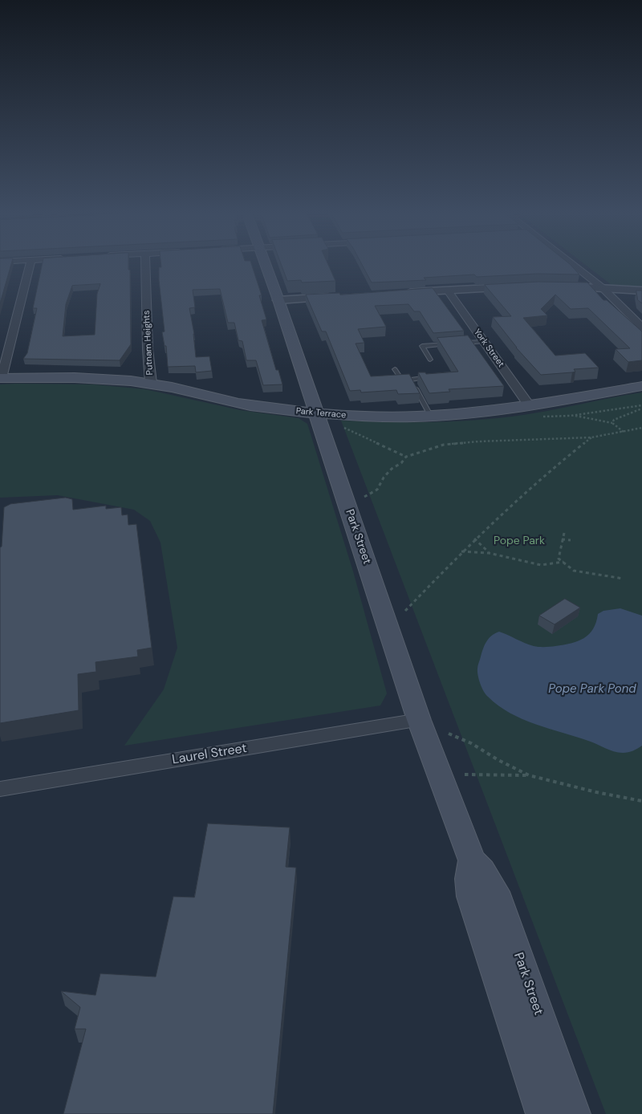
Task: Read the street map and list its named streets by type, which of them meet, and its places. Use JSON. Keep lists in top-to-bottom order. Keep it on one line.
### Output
{"streets":{"main road":["Park Terrace","Park Street"],"street":["Putnam Heights","York Street","Laurel Street"]},"crossings":[["Putnam Heights","Park Terrace"],["York Street","Park Terrace"],["Park Terrace","Park Street"],["Park Street","Laurel Street"]],"water":["Pope Park Pond"],"parks":["Pope Park"]}
